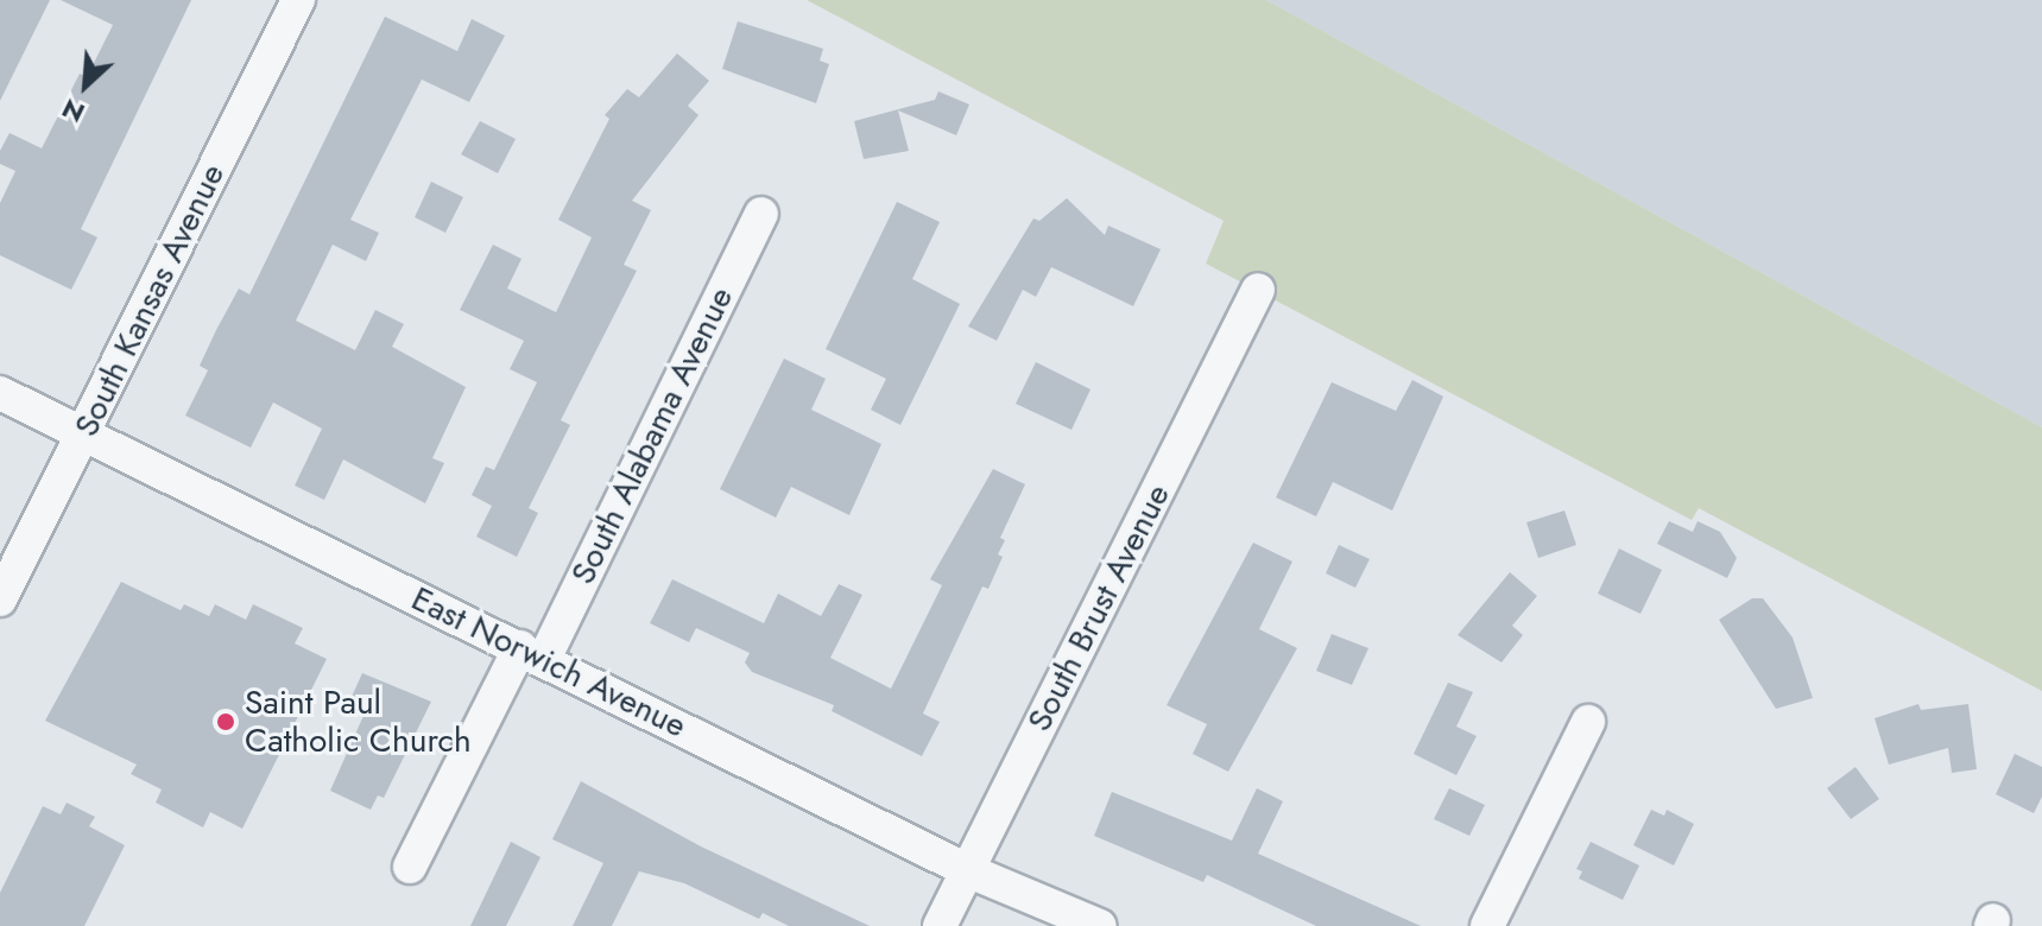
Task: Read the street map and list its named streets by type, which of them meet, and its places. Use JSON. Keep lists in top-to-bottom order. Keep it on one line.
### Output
{"streets":{"street":["South Kansas Avenue","South Alabama Avenue","South Brust Avenue","East Norwich Avenue"]},"crossings":[["South Kansas Avenue","East Norwich Avenue"],["South Alabama Avenue","East Norwich Avenue"],["South Brust Avenue","East Norwich Avenue"]],"places":["Saint Paul Catholic Church"],"north":"bottom left"}
